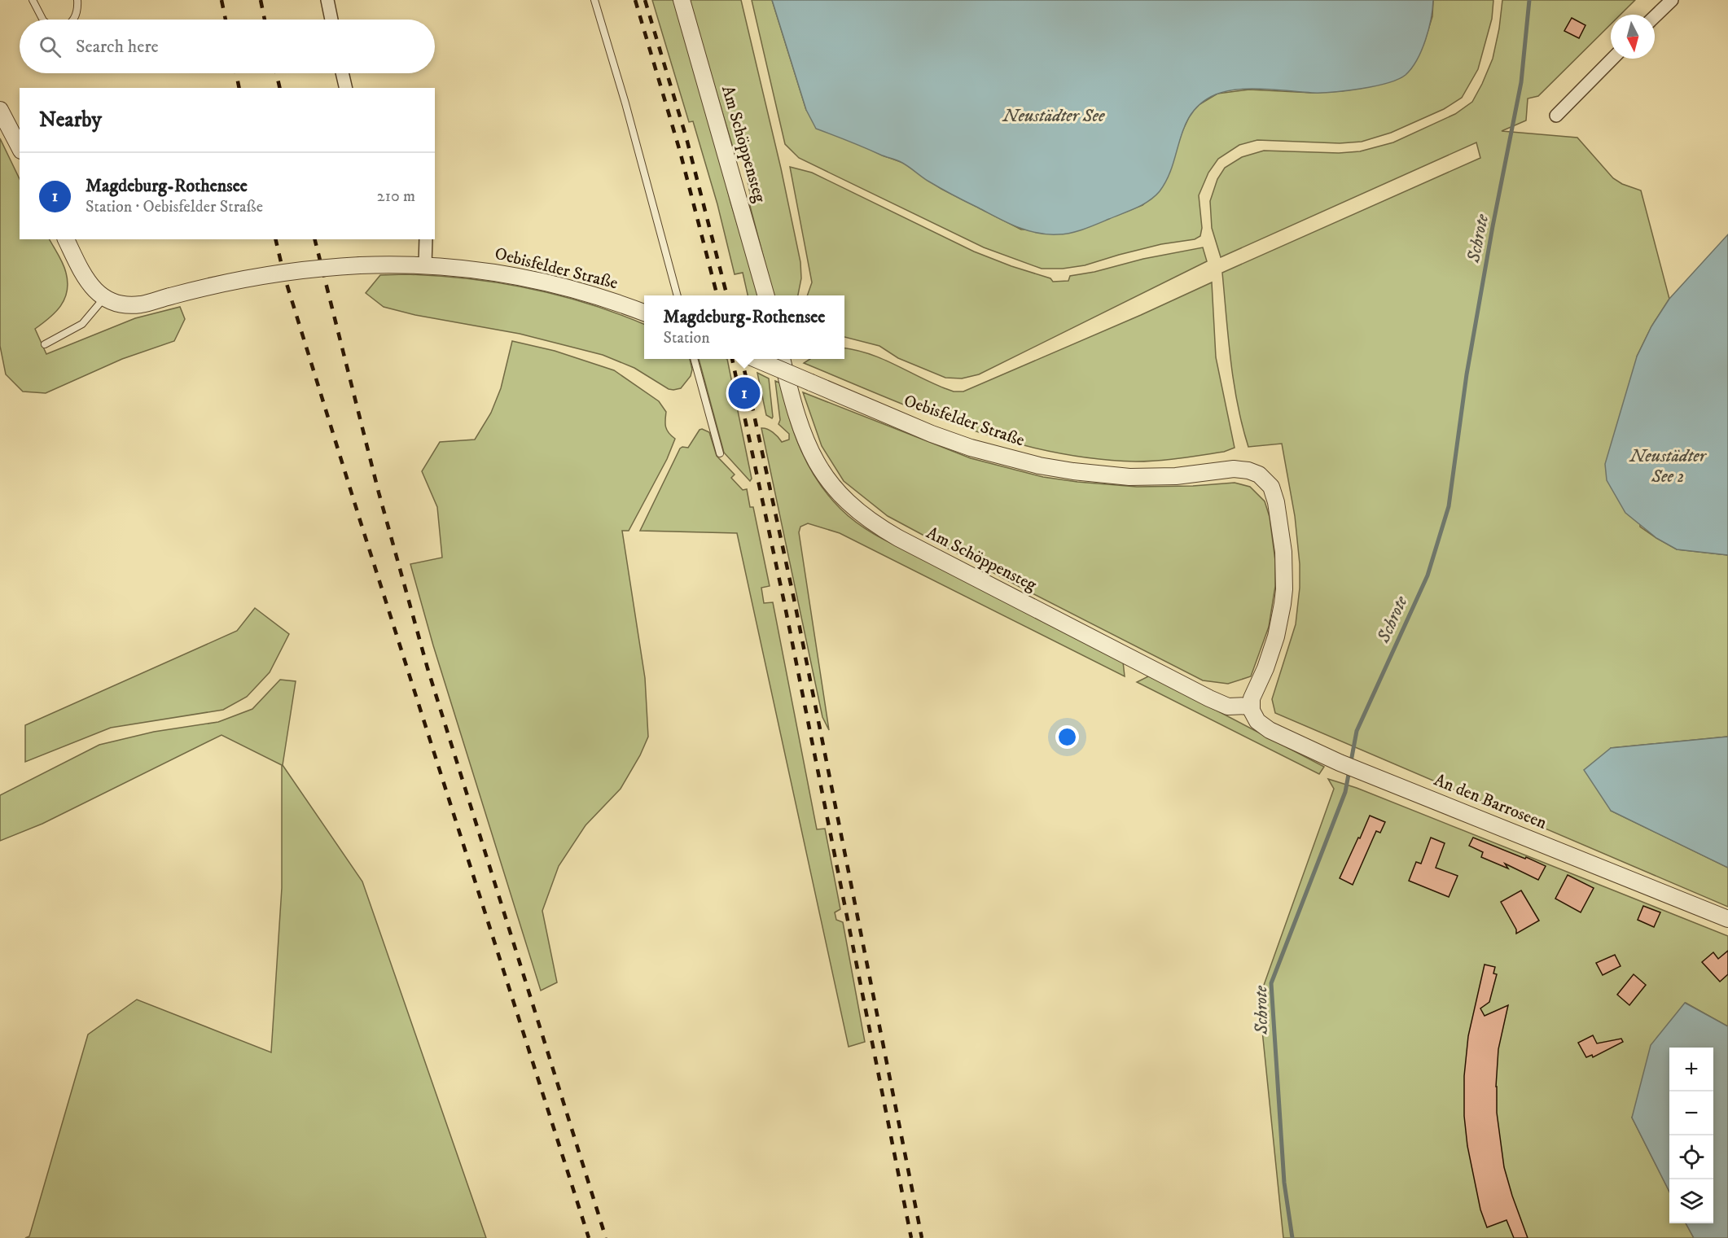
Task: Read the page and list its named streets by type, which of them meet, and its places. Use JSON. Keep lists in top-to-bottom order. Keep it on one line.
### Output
{"streets":{"street":["Am Schöppensteg","Oebisfelder Straße","An den Barroseen"]},"crossings":[["Am Schöppensteg","Oebisfelder Straße"],["Am Schöppensteg","An den Barroseen"],["Oebisfelder Straße","An den Barroseen"]],"water":["Neustädter See","Schrote","Neustädter See 2"],"north":"bottom","page":{"search":"Search here","heading":"Nearby","list":[{"mark":"1","name":"Magdeburg-Rothensee","note":"Station · Oebisfelder Straße","value":"210 m"}],"popup":["Magdeburg-Rothensee","Station"],"pins":"1","map_buttons":["+","−"]}}
